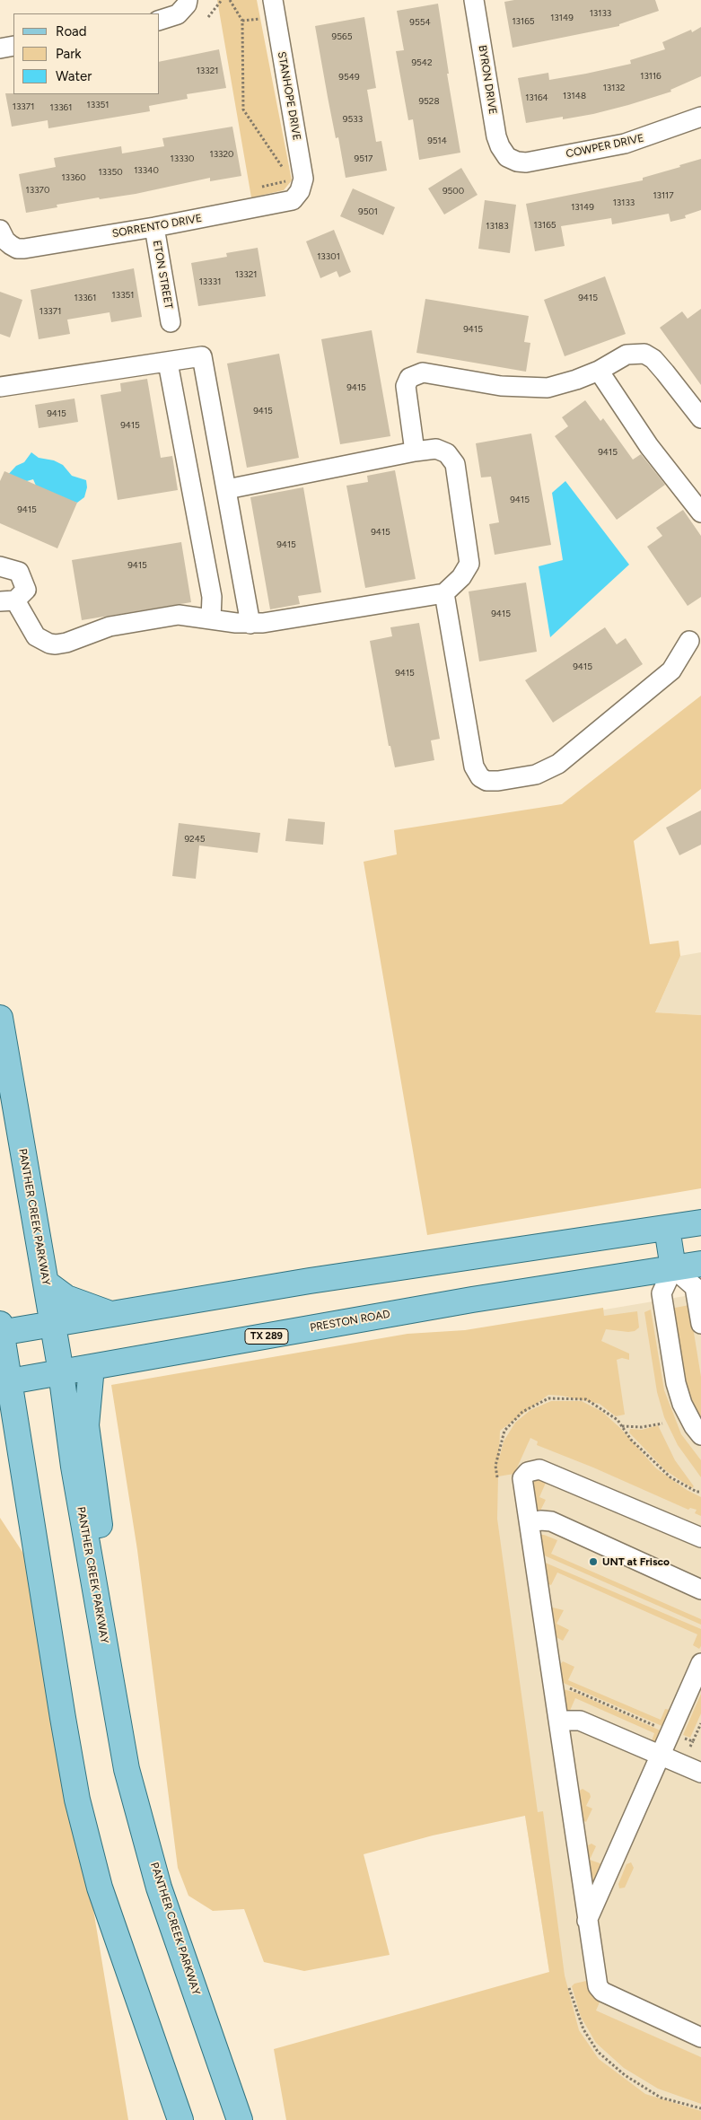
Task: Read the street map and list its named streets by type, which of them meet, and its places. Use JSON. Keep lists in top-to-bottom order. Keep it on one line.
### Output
{"streets":{"main road":["PANTHER CREEK PARKWAY","PRESTON ROAD","TX 289"],"street":["BYRON DRIVE","STANHOPE DRIVE","COWPER DRIVE","SORRENTO DRIVE","ETON STREET"]},"crossings":[["BYRON DRIVE","COWPER DRIVE"],["STANHOPE DRIVE","SORRENTO DRIVE"],["SORRENTO DRIVE","ETON STREET"],["PANTHER CREEK PARKWAY","PRESTON ROAD"]],"places":["UNT at Frisco"],"house_numbers":["13133","13149","13165","9554","9565","9542","13321","13116","9549","13132","13148","13164","9528","13351","13371","13361","9533","9514","13320","13330","9517","13340","13350","13360","13370","9500","13117","13133","13149","9501","13165","13183","13301","13321","13331","13351","13361","9415","13371","9415","9415","9415","9415","9415","9415","9415","9415","9415","9415","9415","9415","9415","9415","9245"],"legend":["Road","Park","Water"]}
